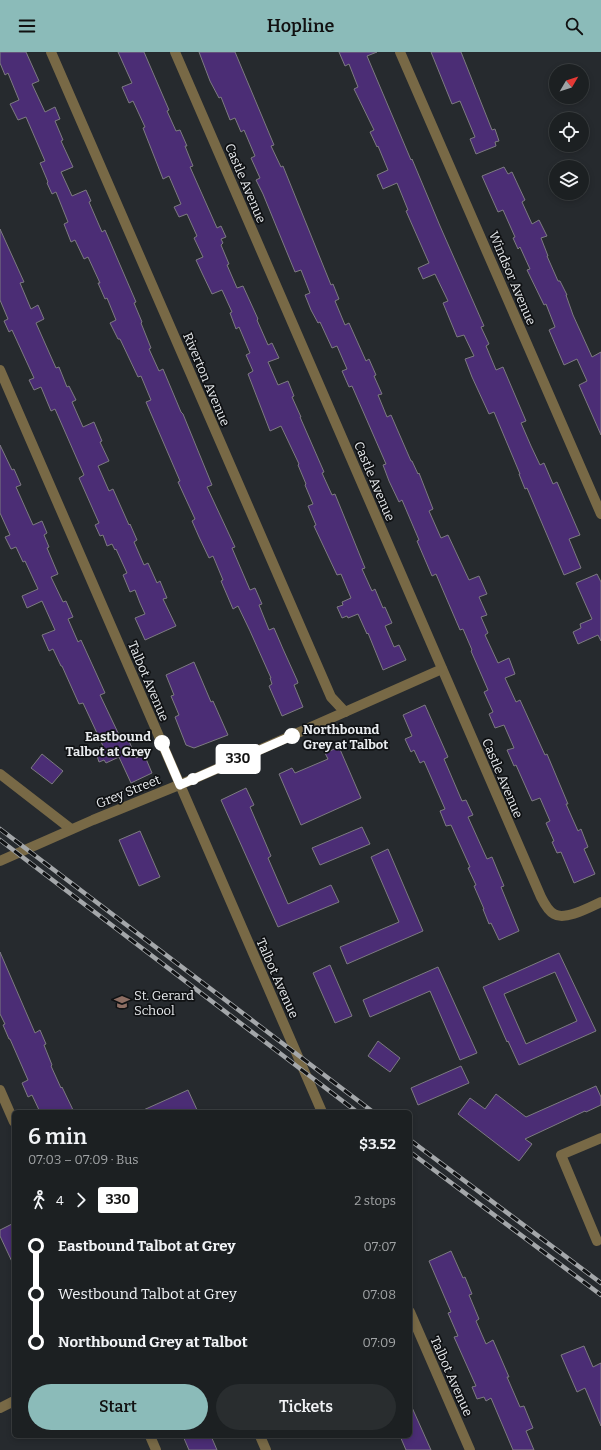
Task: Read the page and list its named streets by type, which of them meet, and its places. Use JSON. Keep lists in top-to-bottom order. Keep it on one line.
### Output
{"streets":{"street":["Castle Avenue","Windsor Avenue","Riverton Avenue","Talbot Avenue","Grey Street"]},"crossings":[["Castle Avenue","Grey Street"],["Riverton Avenue","Grey Street"],["Talbot Avenue","Grey Street"]],"places":{"other":["Northbound Grey at Talbot","Eastbound Talbot at Grey"],"school or university":["St. Gerard School"]},"lines":["bus line 330"],"north":"top right","page":{"header":"Hopline","on_map":"330","heading":["6 min","07:03 – 07:09 · Bus","$3.52"],"legs":["4","330","2 stops"],"list":[{"name":"Eastbound Talbot at Grey","value":"07:07"},{"name":"Westbound Talbot at Grey","value":"07:08"},{"name":"Northbound Grey at Talbot","value":"07:09"}],"buttons":["Start","Tickets"]}}
